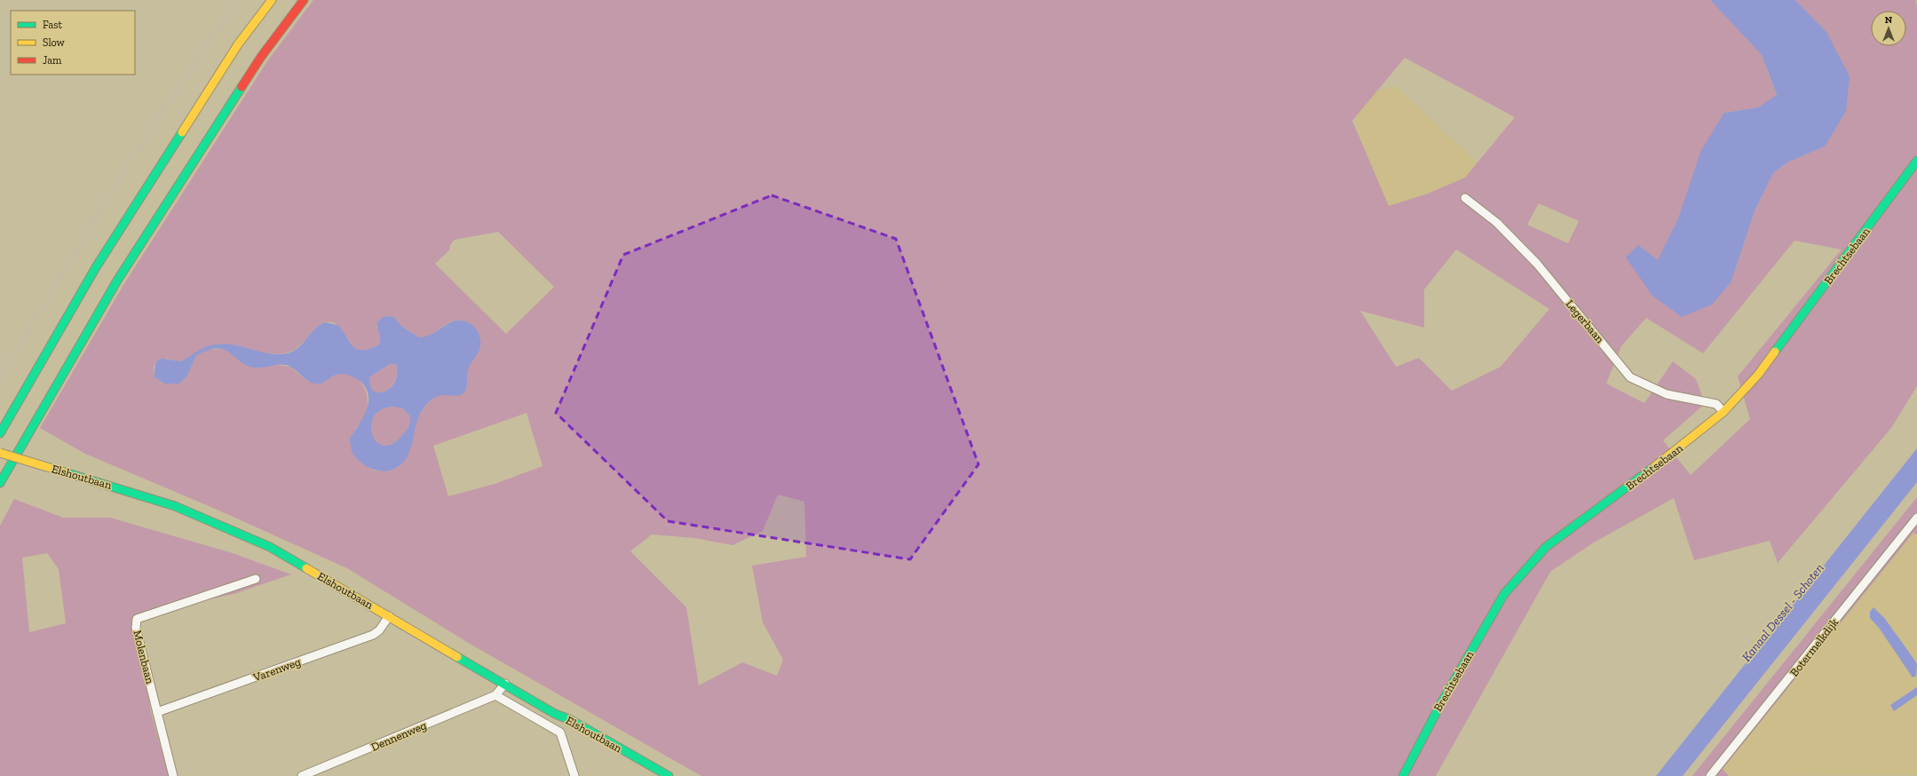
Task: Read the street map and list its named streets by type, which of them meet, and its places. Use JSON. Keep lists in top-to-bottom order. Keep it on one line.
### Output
{"streets":{"main road":["Brechtsebaan","Elshoutbaan"],"street":["Legerbaan","Botermelkdijk","Molenbaan","Varenweg","Dennenweg"]},"crossings":[["Brechtsebaan","Legerbaan"],["Elshoutbaan","Varenweg"],["Molenbaan","Varenweg"]],"water":["Kanaal Dessel - Schoten"],"legend":["Fast","Slow","Jam"],"north":"top"}
